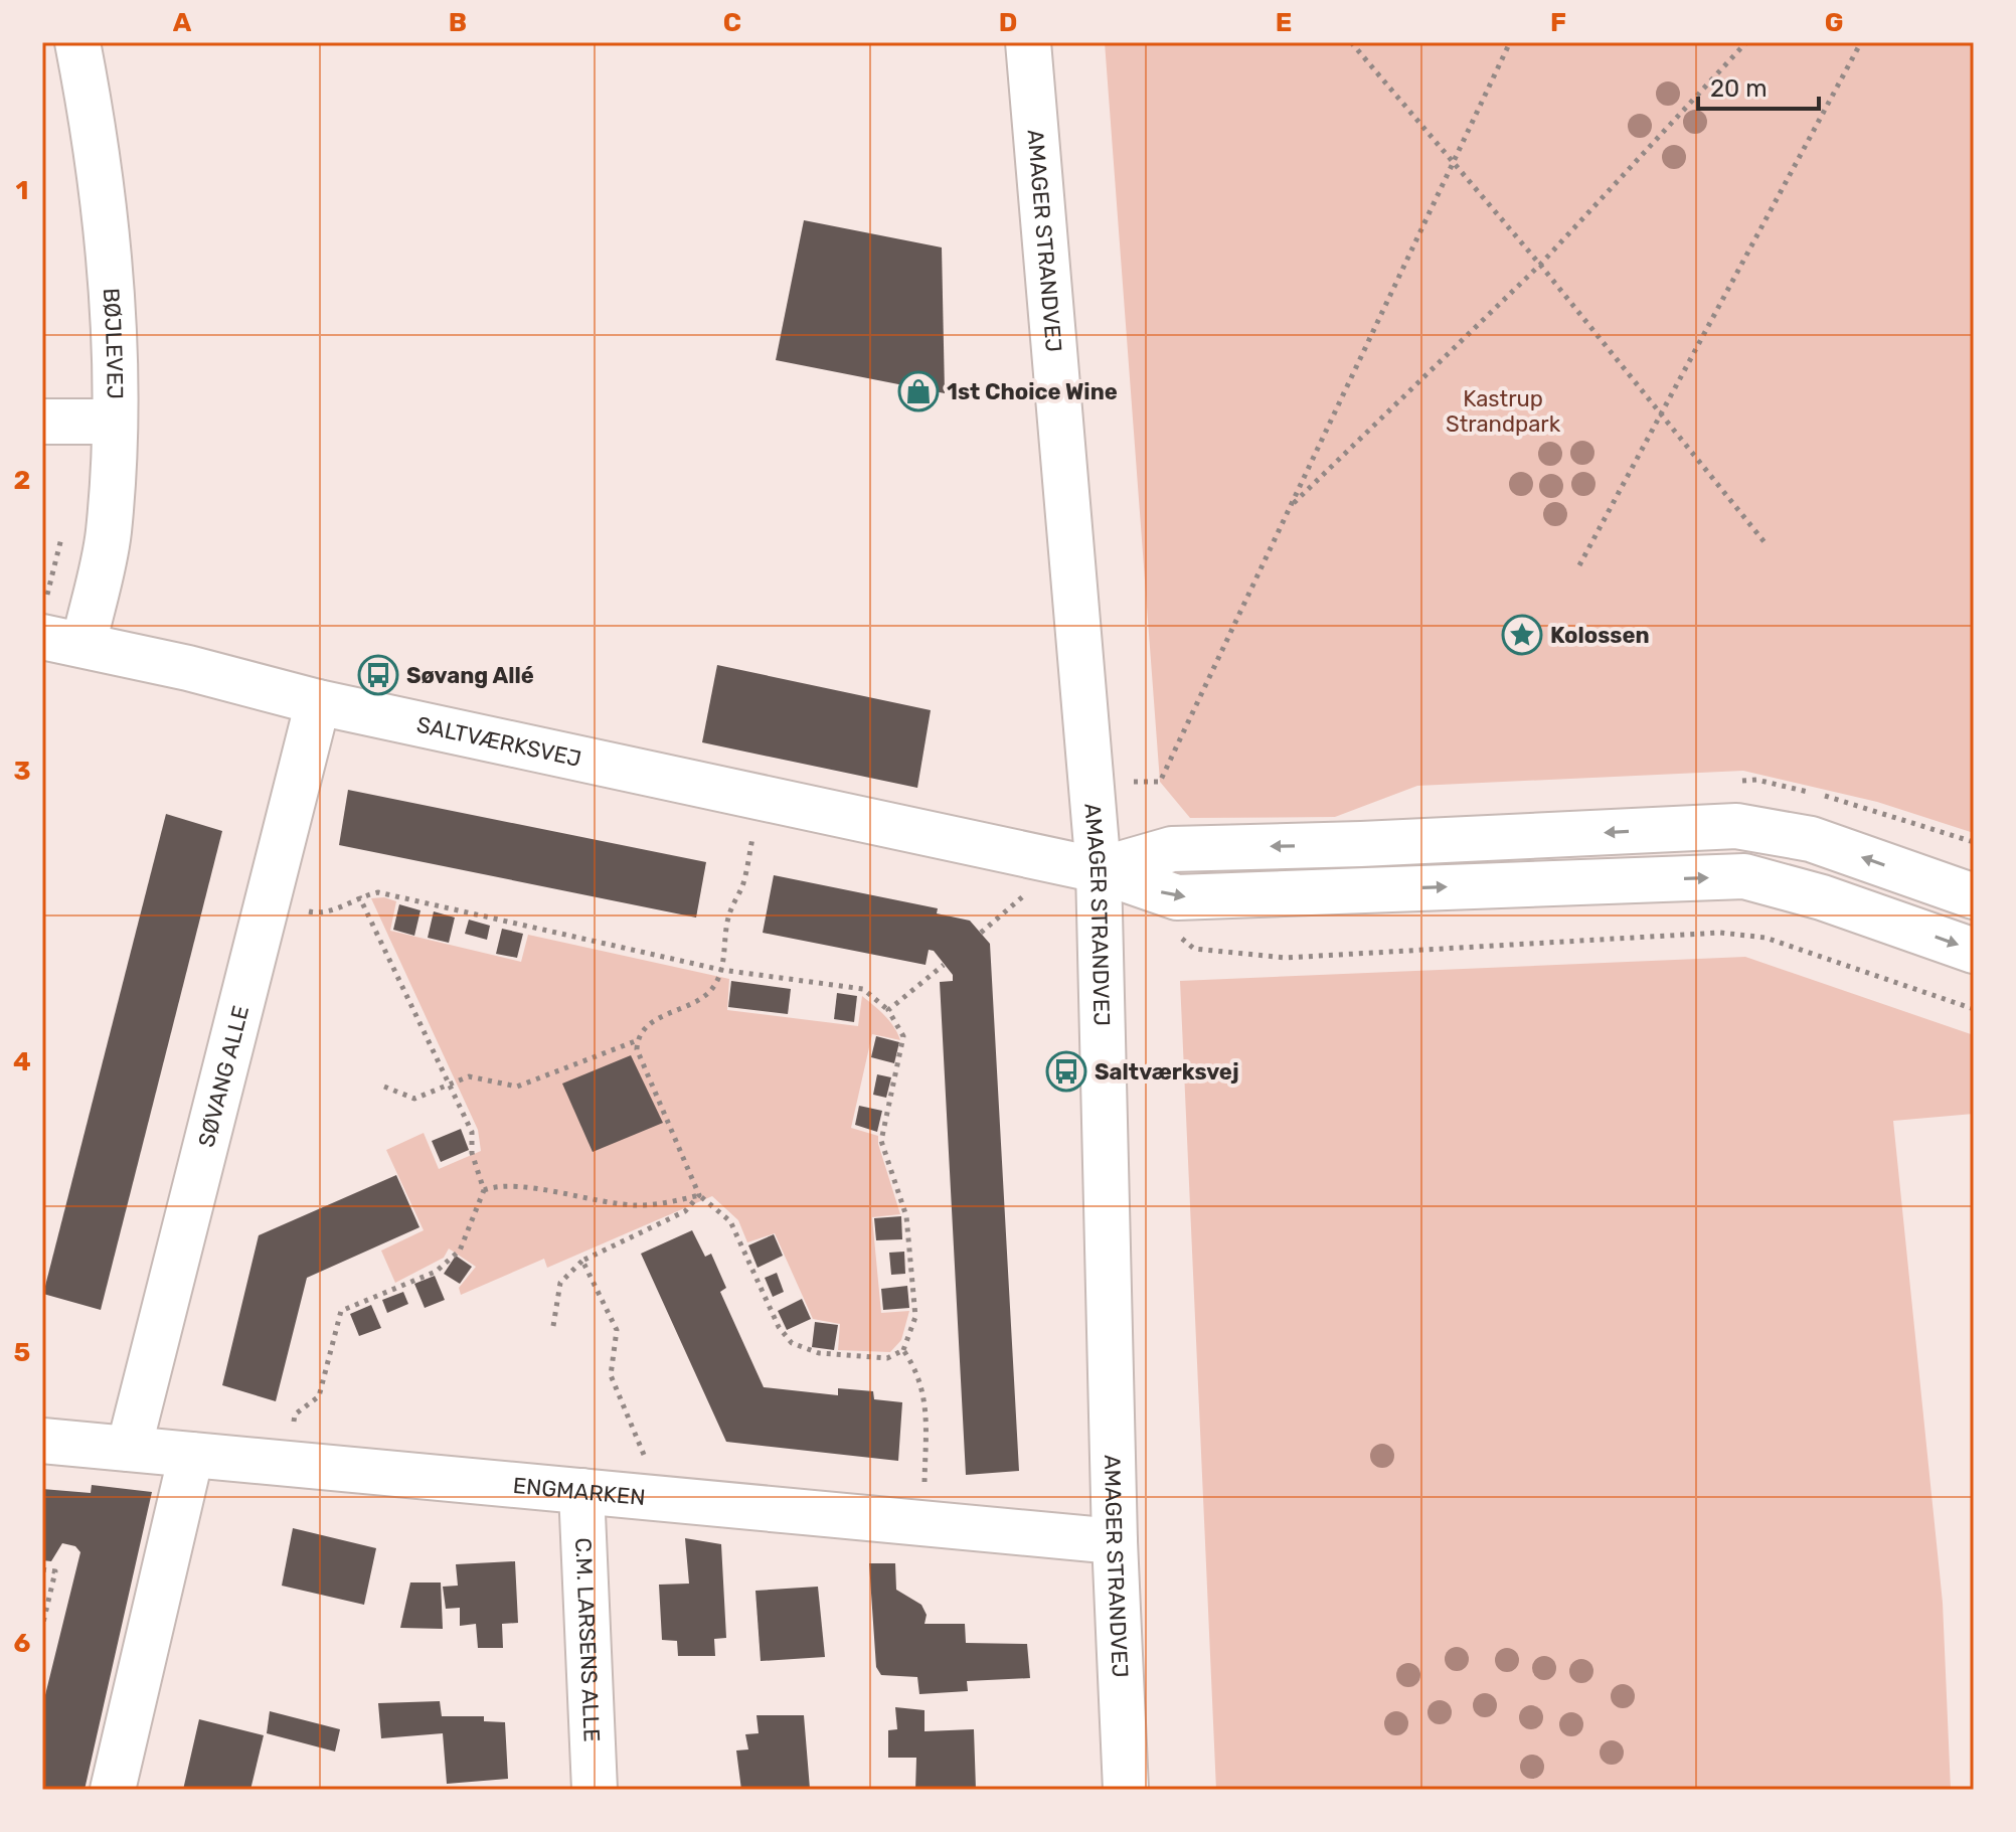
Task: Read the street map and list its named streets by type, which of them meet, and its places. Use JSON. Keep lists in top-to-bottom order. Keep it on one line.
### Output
{"streets":{"street":["AMAGER STRANDVEJ","BØJLEVEJ","SALTVÆRKSVEJ","SØVANG ALLE","ENGMARKEN","C.M. LARSENS ALLE"]},"crossings":[["AMAGER STRANDVEJ","SALTVÆRKSVEJ"],["AMAGER STRANDVEJ","ENGMARKEN"],["BØJLEVEJ","SALTVÆRKSVEJ"],["SALTVÆRKSVEJ","SØVANG ALLE"],["SØVANG ALLE","ENGMARKEN"],["ENGMARKEN","C.M. LARSENS ALLE"]],"parks":["Kastrup Strandpark"],"places":{"shop":["1st Choice Wine"],"place":["Kolossen"],"bus stop":["Søvang Allé","Saltværksvej"]},"scale_bar":"20 m","grid":{"columns":["A","B","C","D","E","F","G"],"rows":["1","2","3","4","5","6"]}}
